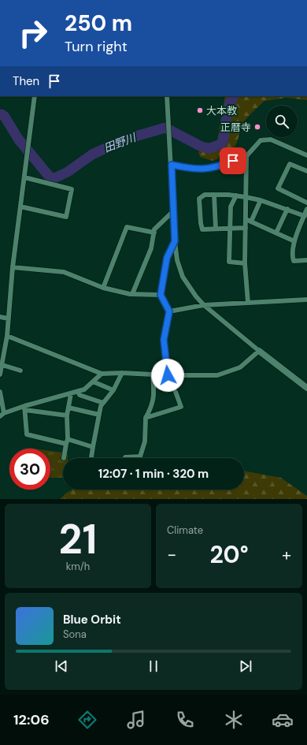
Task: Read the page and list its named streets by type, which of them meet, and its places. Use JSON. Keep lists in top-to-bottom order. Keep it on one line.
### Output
{"water":["田野川"],"places":["大本教","正暦寺"],"page":{"turn":["250 m","Turn right"],"then":"Then","limit":"30","trip":"12:07 · 1 min · 320 m","tile":[["21","km/h"],"Climate"],"heat":["−","20°","+"],"song":["Blue Orbit","Sona"],"tabs":"12:06"}}
